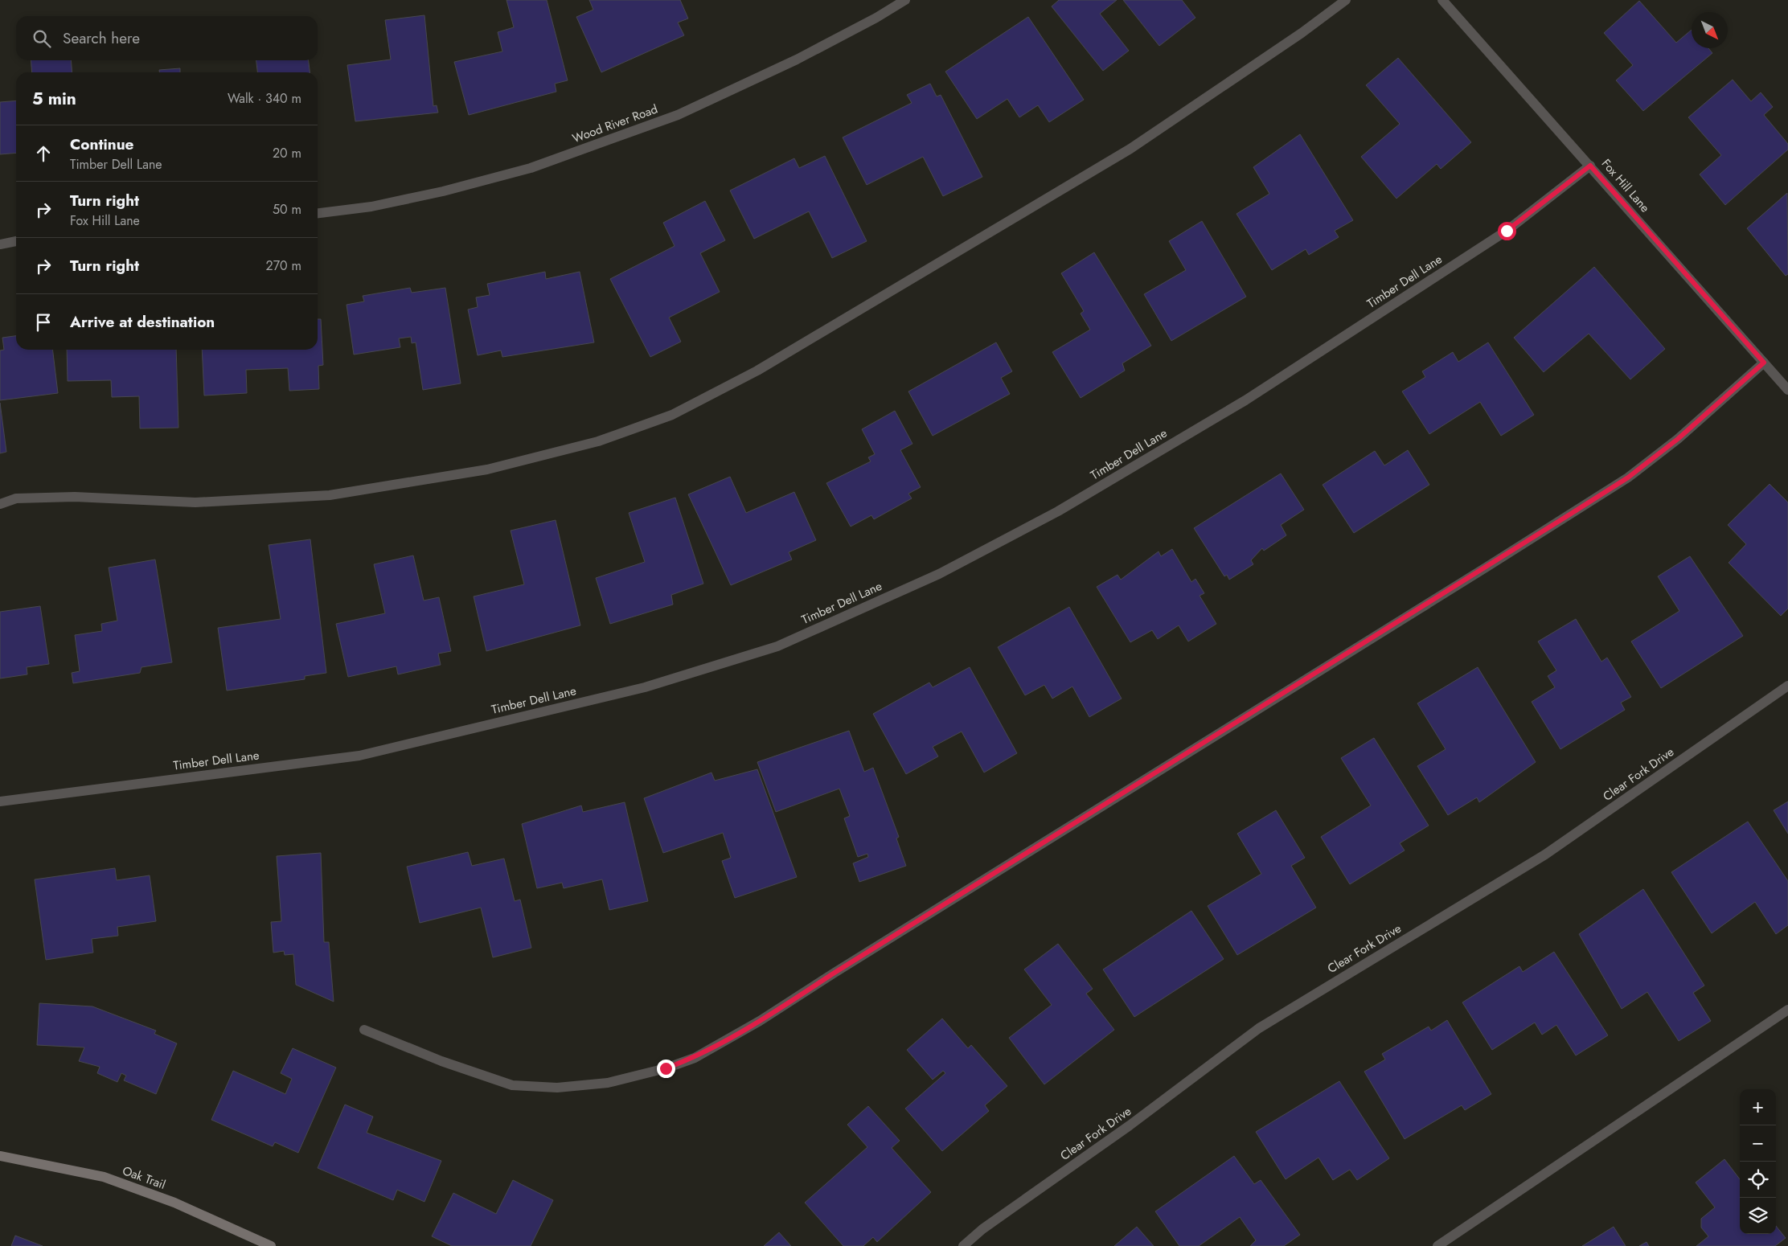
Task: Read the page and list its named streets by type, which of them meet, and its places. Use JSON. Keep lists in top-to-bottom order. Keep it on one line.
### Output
{"streets":{"street":["Wood River Road","Fox Hill Lane","Timber Dell Lane","Clear Fork Drive","Oak Trail"]},"crossings":[["Fox Hill Lane","Timber Dell Lane"]],"north":"bottom right","page":{"search":"Search here","heading":["5 min","Walk · 340 m"],"list":[["Continue","Timber Dell Lane","20 m"],["Turn right","Fox Hill Lane","50 m"],["Turn right","270 m"],"Arrive at destination"],"map_buttons":["+","−"]}}
